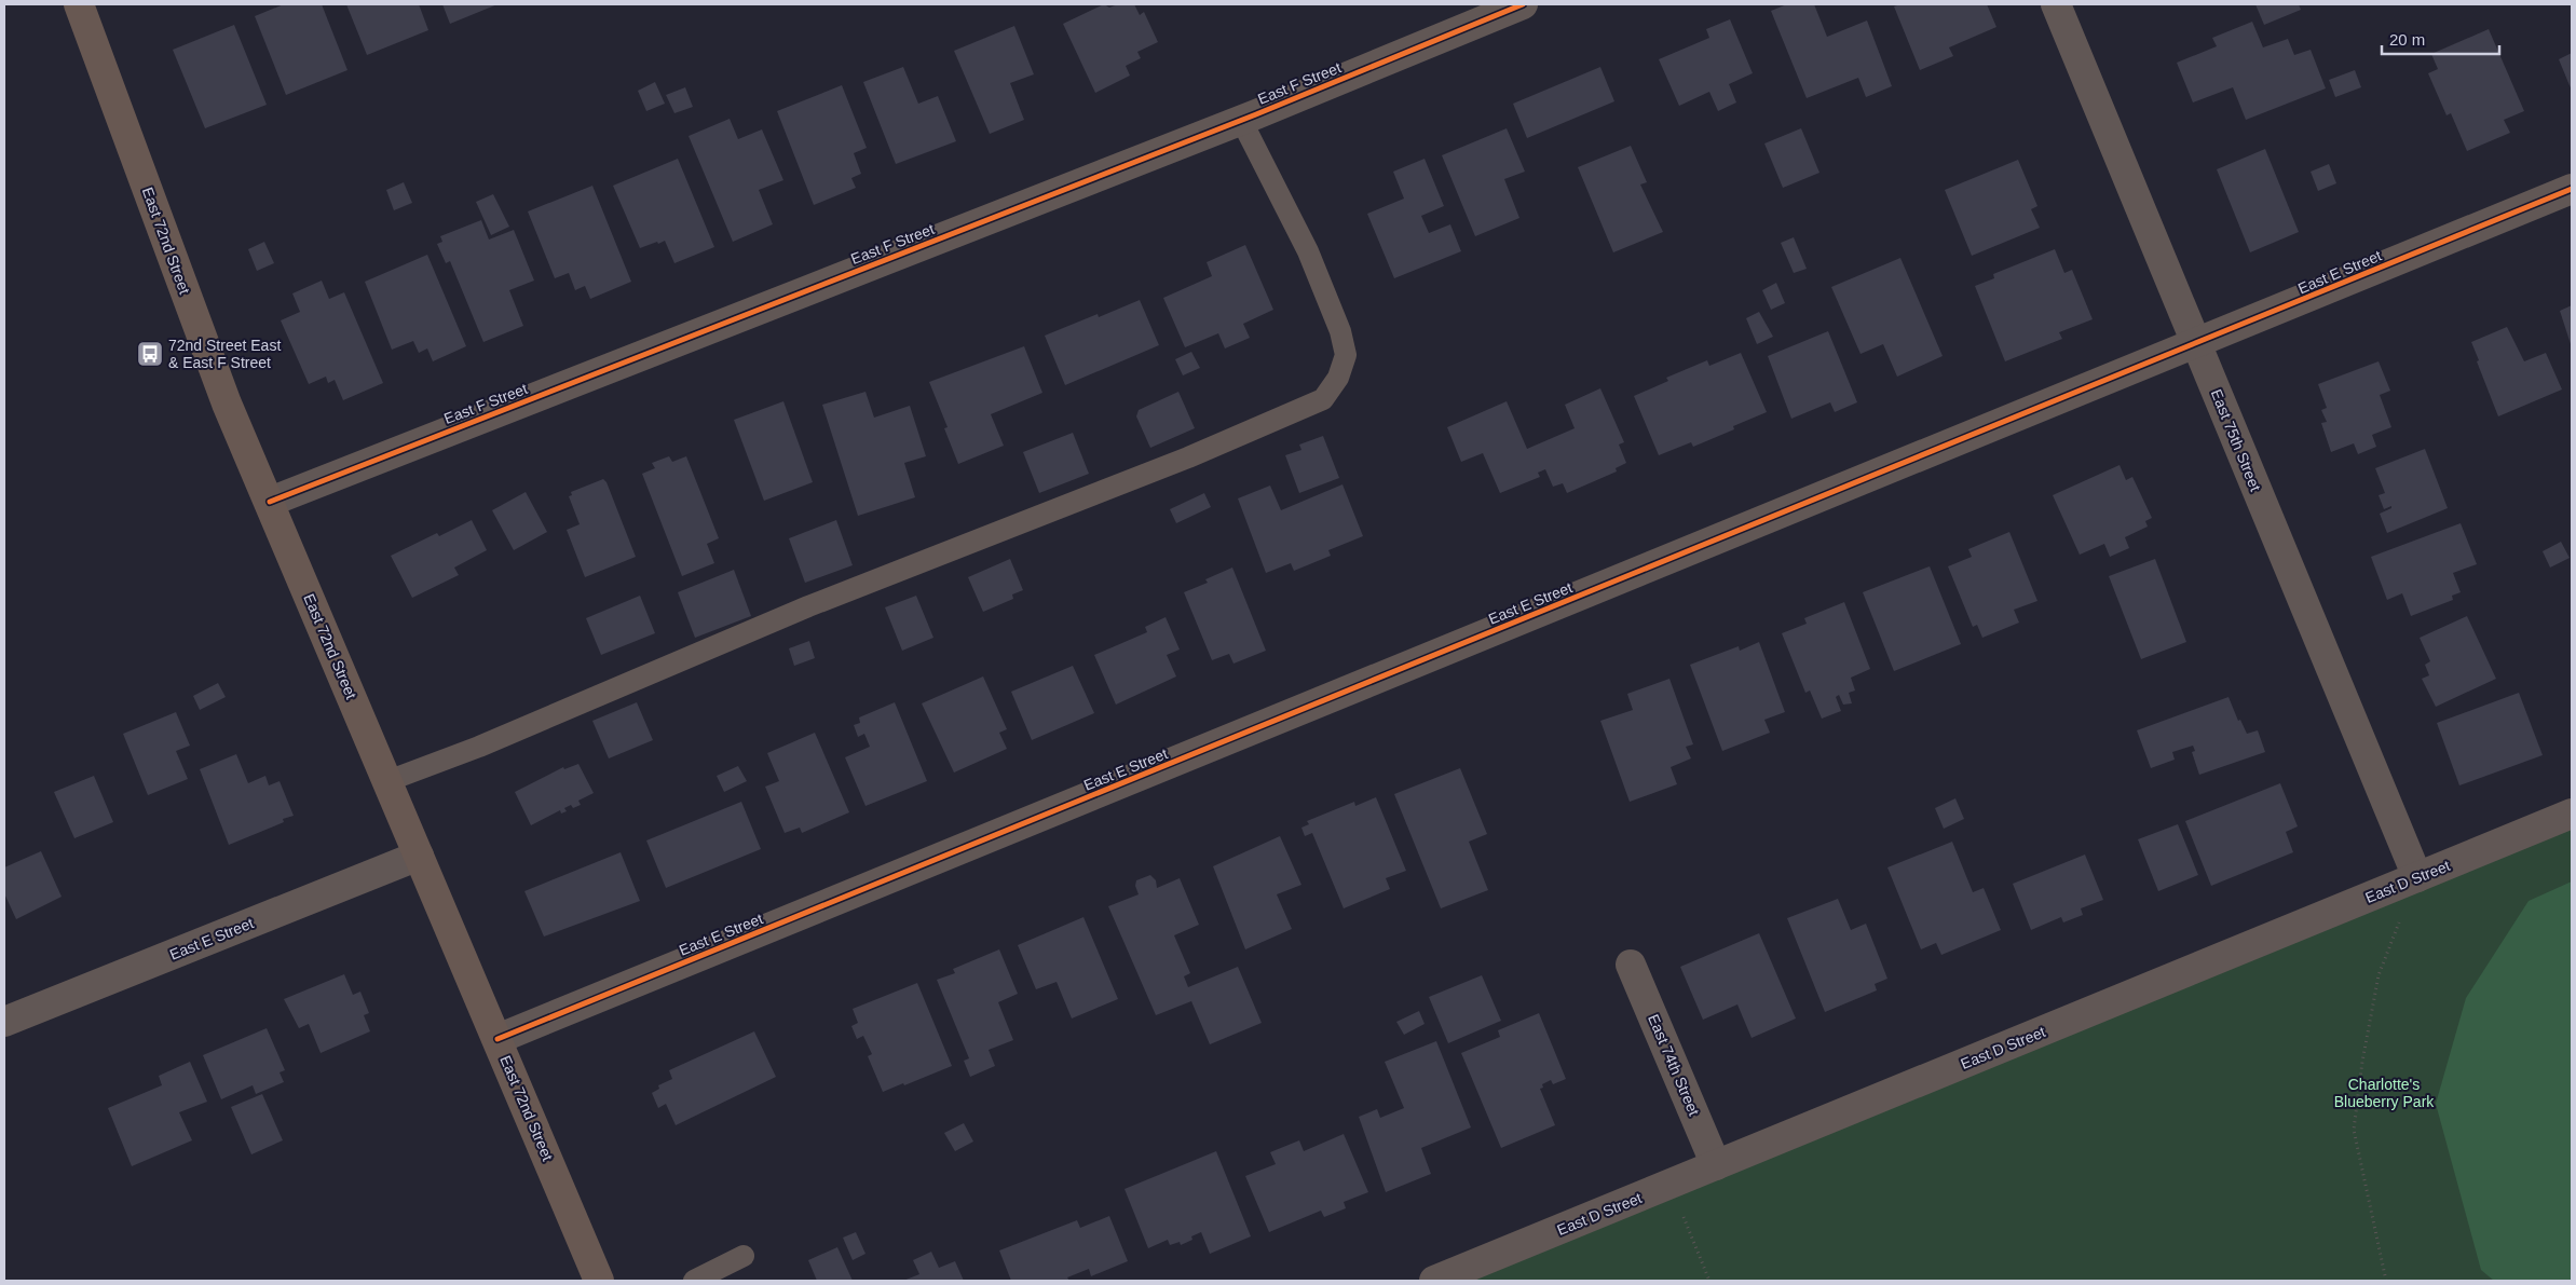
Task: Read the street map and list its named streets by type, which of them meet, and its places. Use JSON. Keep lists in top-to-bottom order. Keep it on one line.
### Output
{"streets":{"main road":["East 72nd Street"],"street":["East F Street","East E Street","East 75th Street","East D Street","East 74th Street"]},"crossings":[["East F Street","East 72nd Street"],["East 72nd Street","East E Street"],["East E Street","East 75th Street"],["East 75th Street","East D Street"],["East D Street","East 74th Street"]],"parks":["Charlotte's Blueberry Park"],"places":{"bus stop":["72nd Street East & East F Street"]},"scale_bar":"20 m"}
